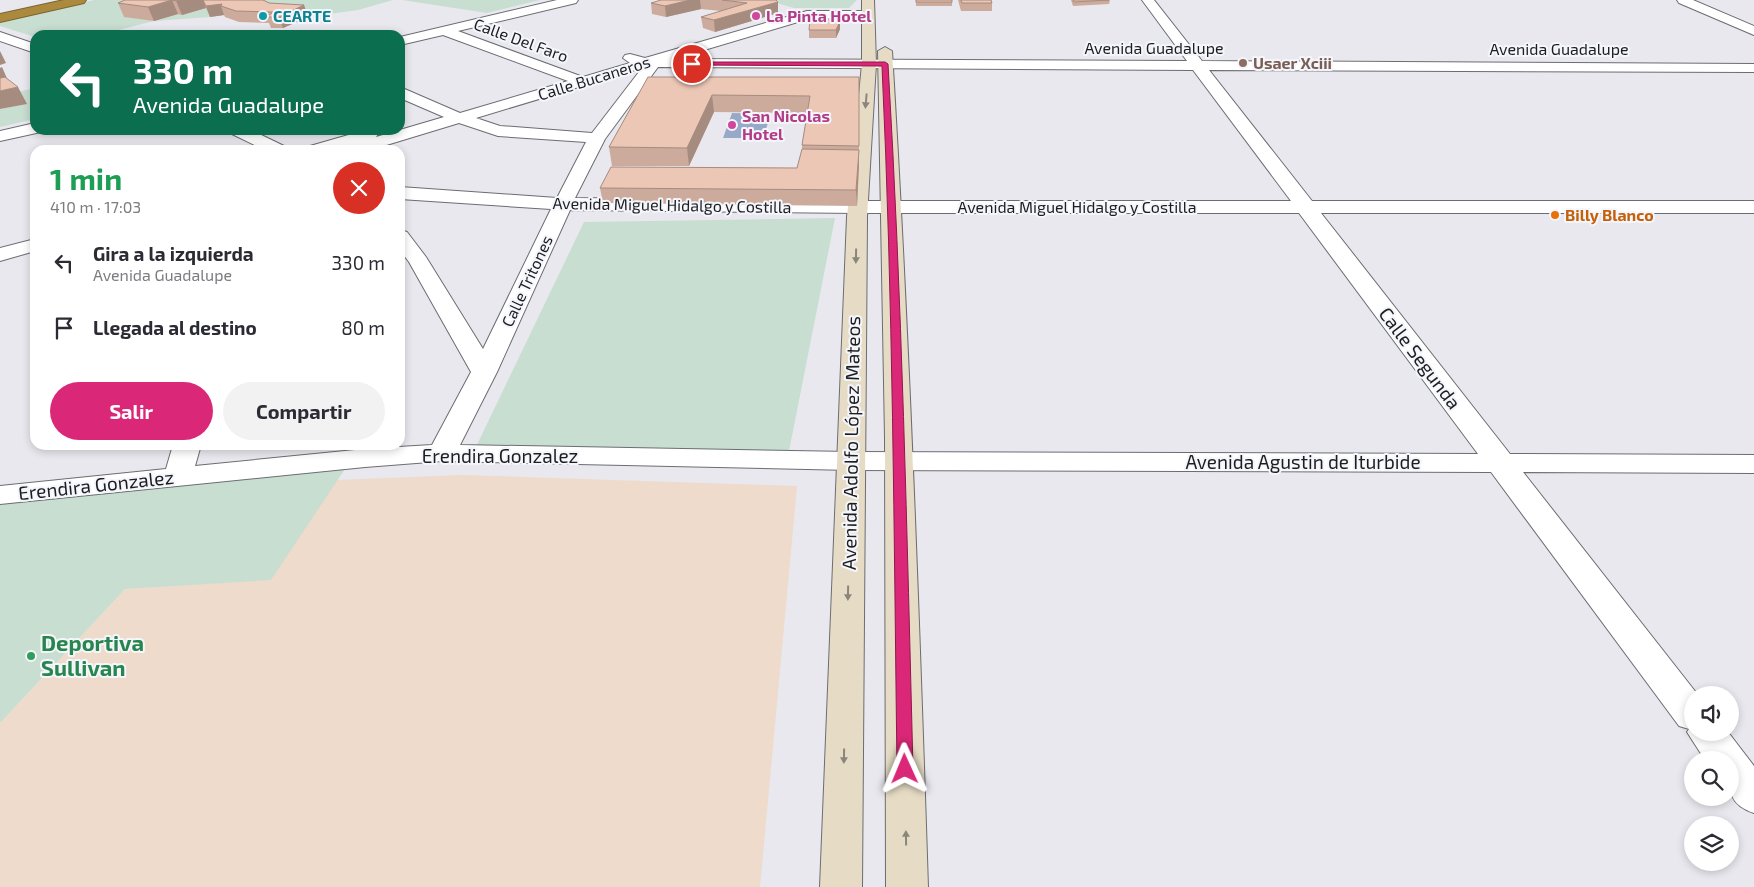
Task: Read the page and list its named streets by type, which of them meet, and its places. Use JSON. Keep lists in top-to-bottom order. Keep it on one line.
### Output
{"streets":{"main road":["Avenida Adolfo López Mateos"],"street":["Calle Del Faro","Avenida Guadalupe","Calle Bucaneros","Avenida Miguel Hidalgo y Costilla","Calle Tritones","Calle Segunda","Erendira Gonzalez","Avenida Agustin de Iturbide"]},"crossings":[["Calle Del Faro","Calle Bucaneros"],["Avenida Guadalupe","Calle Bucaneros"],["Avenida Guadalupe","Calle Tritones"],["Avenida Guadalupe","Calle Segunda"],["Avenida Guadalupe","Avenida Adolfo López Mateos"],["Calle Bucaneros","Calle Tritones"],["Calle Bucaneros","Avenida Adolfo López Mateos"],["Avenida Miguel Hidalgo y Costilla","Calle Tritones"],["Avenida Miguel Hidalgo y Costilla","Calle Segunda"],["Avenida Miguel Hidalgo y Costilla","Avenida Adolfo López Mateos"],["Calle Tritones","Erendira Gonzalez"],["Calle Segunda","Avenida Agustin de Iturbide"],["Avenida Adolfo López Mateos","Erendira Gonzalez"],["Avenida Adolfo López Mateos","Avenida Agustin de Iturbide"],["Erendira Gonzalez","Avenida Agustin de Iturbide"]],"places":["CEARTE","La Pinta Hotel","Usaer Xciii","San Nicolas Hotel","Billy Blanco","Deportiva Sullivan"],"page":{"turn":["330 m","Avenida Guadalupe"],"heading":["1 min","410 m · 17:03"],"list":[{"name":"Gira a la izquierda","note":"Avenida Guadalupe","value":"330 m"},{"name":"Llegada al destino","value":"80 m"}],"buttons":["Salir","Compartir"]}}
